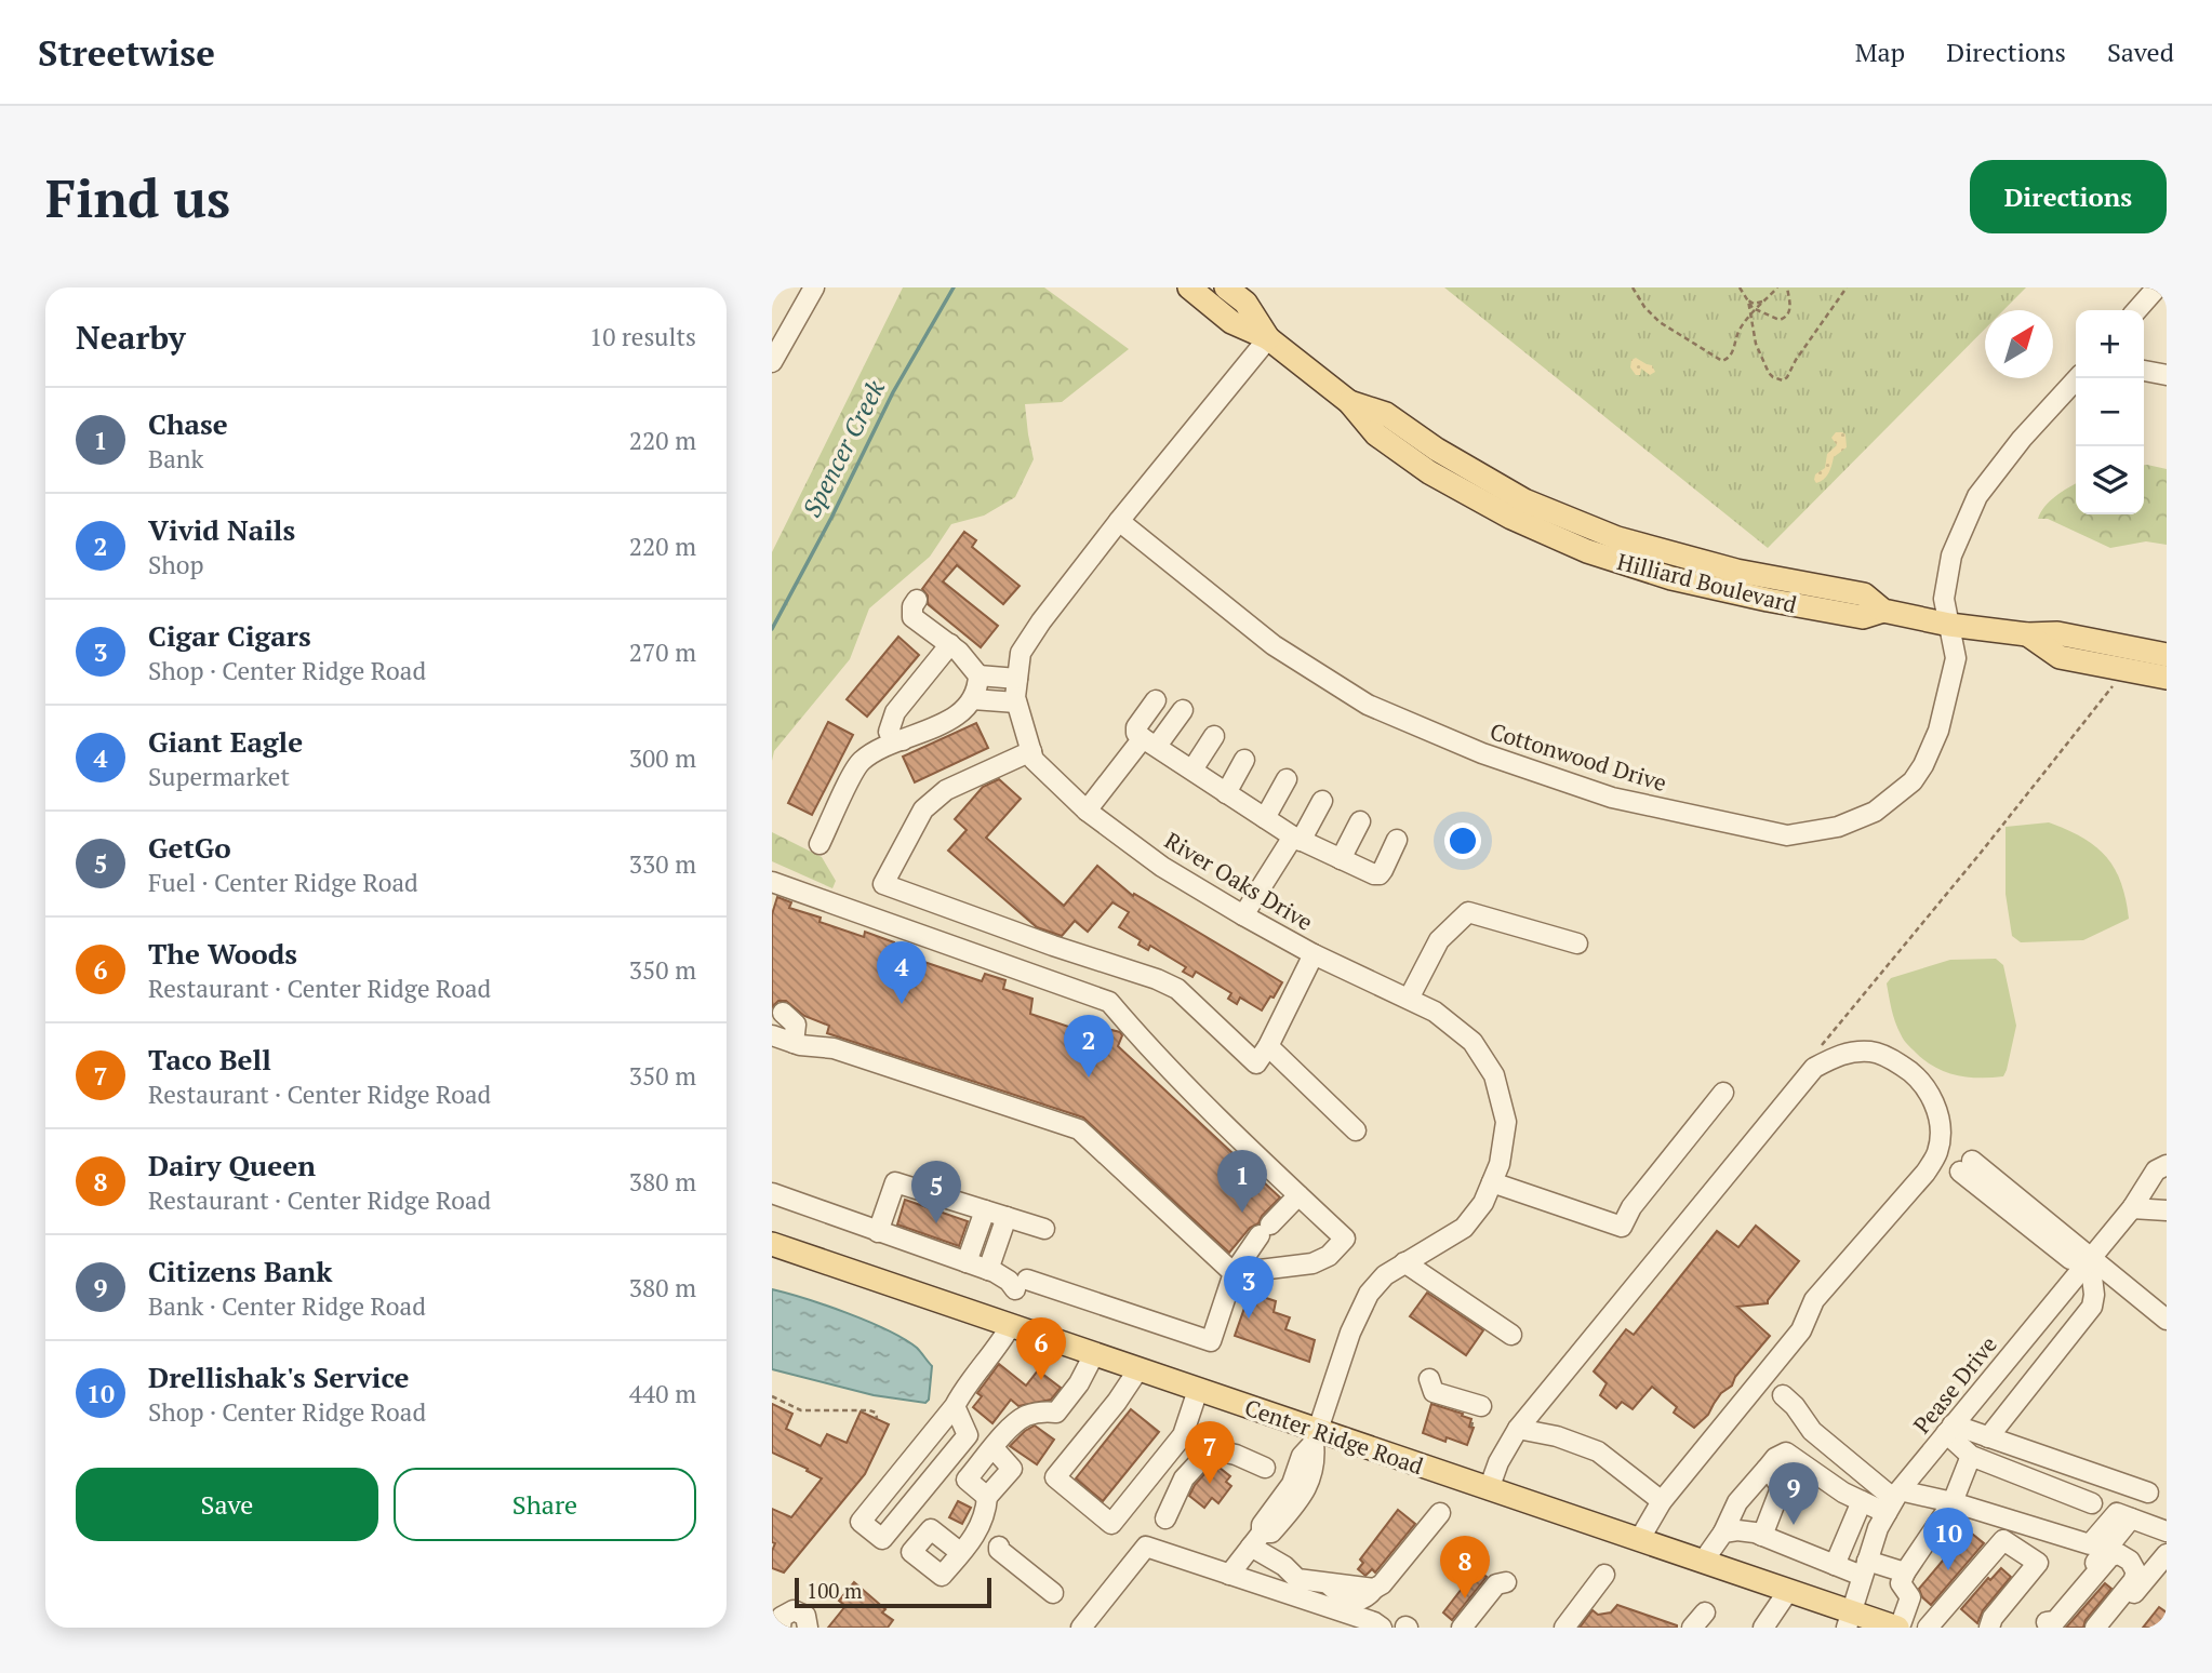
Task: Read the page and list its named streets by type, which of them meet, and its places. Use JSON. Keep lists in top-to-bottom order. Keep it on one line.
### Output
{"streets":{"main road":["Hilliard Boulevard","Center Ridge Road"],"street":["Cottonwood Drive","River Oaks Drive","Pease Drive"]},"crossings":[["Hilliard Boulevard","Cottonwood Drive"],["Hilliard Boulevard","River Oaks Drive"],["Cottonwood Drive","River Oaks Drive"],["River Oaks Drive","Center Ridge Road"],["Pease Drive","Center Ridge Road"]],"water":["Spencer Creek"],"scale_bar":"100 m","north":"top right","page":{"header":"Streetwise","nav":["Map","Directions","Saved"],"buttons":["Directions",["Save","Share"]],"title":"Find us","heading":["Nearby","10 results"],"map_buttons":["+","−"],"list":[{"mark":"1","name":"Chase","note":"Bank","value":"220 m"},{"mark":"2","name":"Vivid Nails","note":"Shop","value":"220 m"},{"mark":"3","name":"Cigar Cigars","note":"Shop · Center Ridge Road","value":"270 m"},{"mark":"4","name":"Giant Eagle","note":"Supermarket","value":"300 m"},{"mark":"5","name":"GetGo","note":"Fuel · Center Ridge Road","value":"330 m"},{"mark":"6","name":"The Woods","note":"Restaurant · Center Ridge Road","value":"350 m"},{"mark":"7","name":"Taco Bell","note":"Restaurant · Center Ridge Road","value":"350 m"},{"mark":"8","name":"Dairy Queen","note":"Restaurant · Center Ridge Road","value":"380 m"},{"mark":"9","name":"Citizens Bank","note":"Bank · Center Ridge Road","value":"380 m"},{"mark":"10","name":"Drellishak's Service","note":"Shop · Center Ridge Road","value":"440 m"}],"pins":["4","2","1","5","3","6","7","9","10","8"],"scale":"100 m"}}
